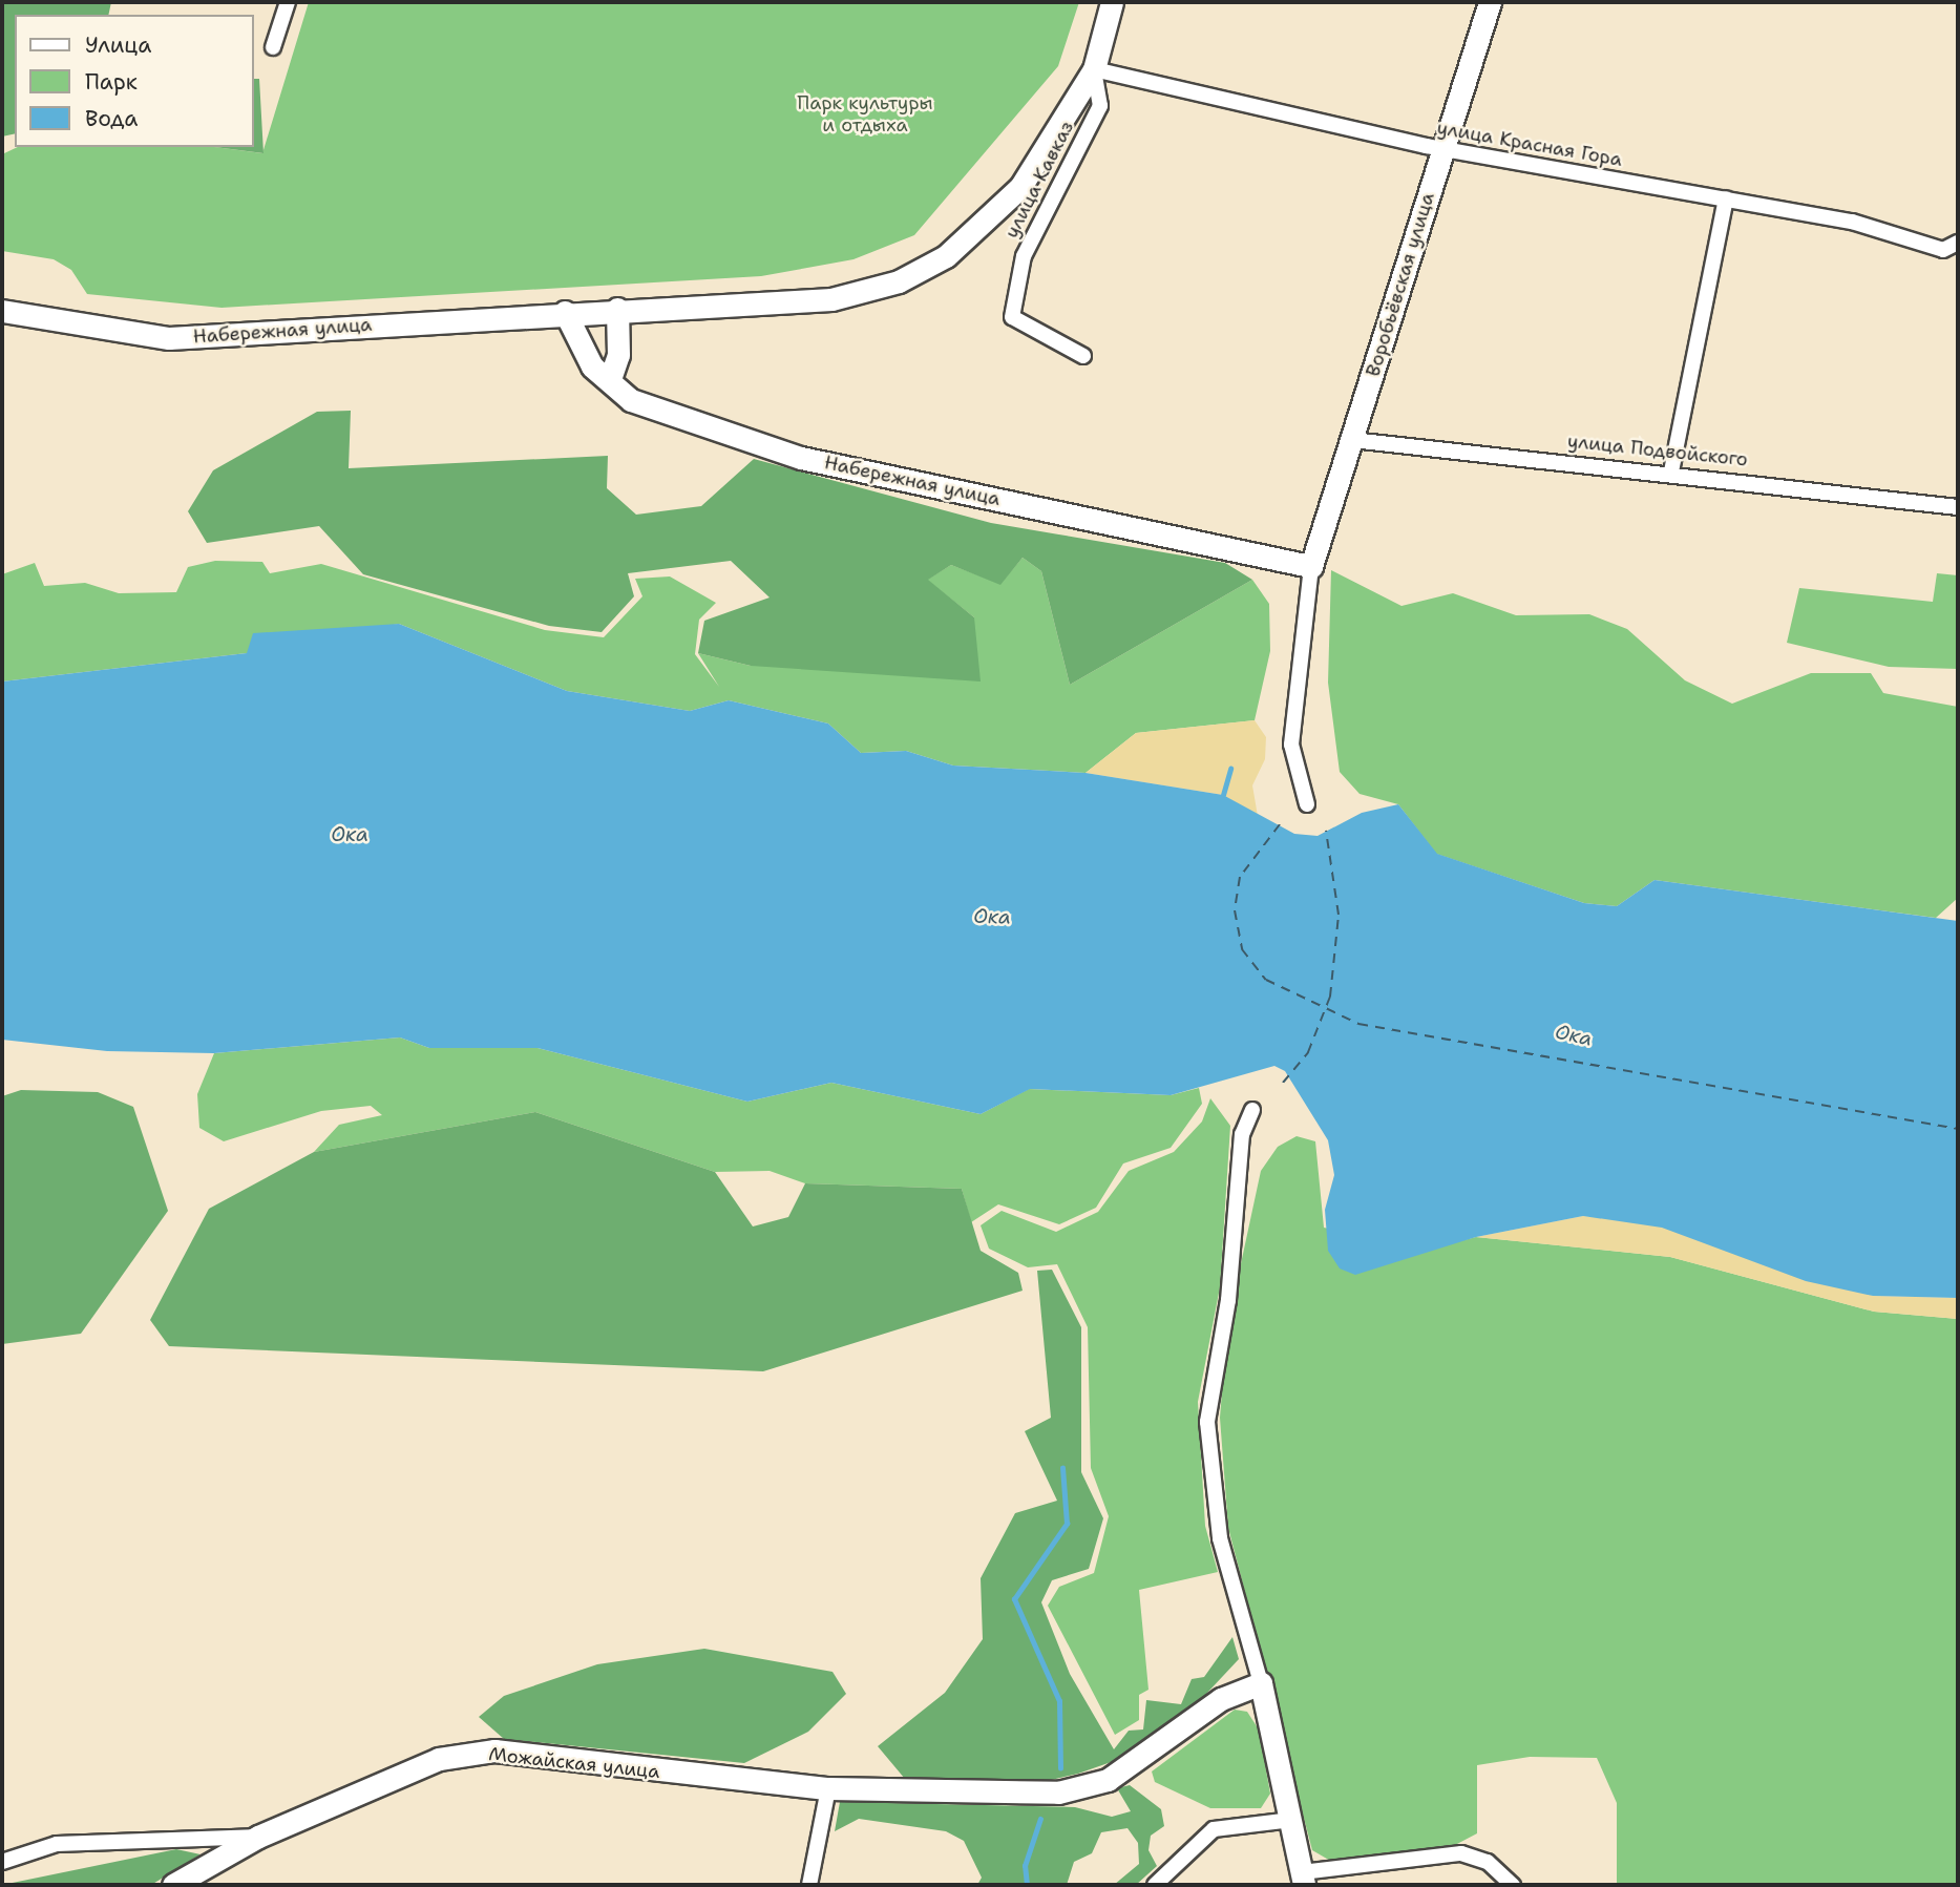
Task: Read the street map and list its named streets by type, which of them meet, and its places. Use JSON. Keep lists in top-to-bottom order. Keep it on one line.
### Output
{"streets":{"street":["улица Красная Гора","улица Кавказ","Воробьёвская улица","Набережная улица","улица Подвойского","Можайская улица"]},"crossings":[["улица Красная Гора","улица Кавказ"],["улица Красная Гора","Воробьёвская улица"],["улица Красная Гора","Набережная улица"],["улица Кавказ","Набережная улица"],["Воробьёвская улица","Набережная улица"],["Воробьёвская улица","улица Подвойского"]],"water":["Ока"],"parks":["Парк культуры и отдыха"],"legend":["Улица","Парк","Вода"]}
